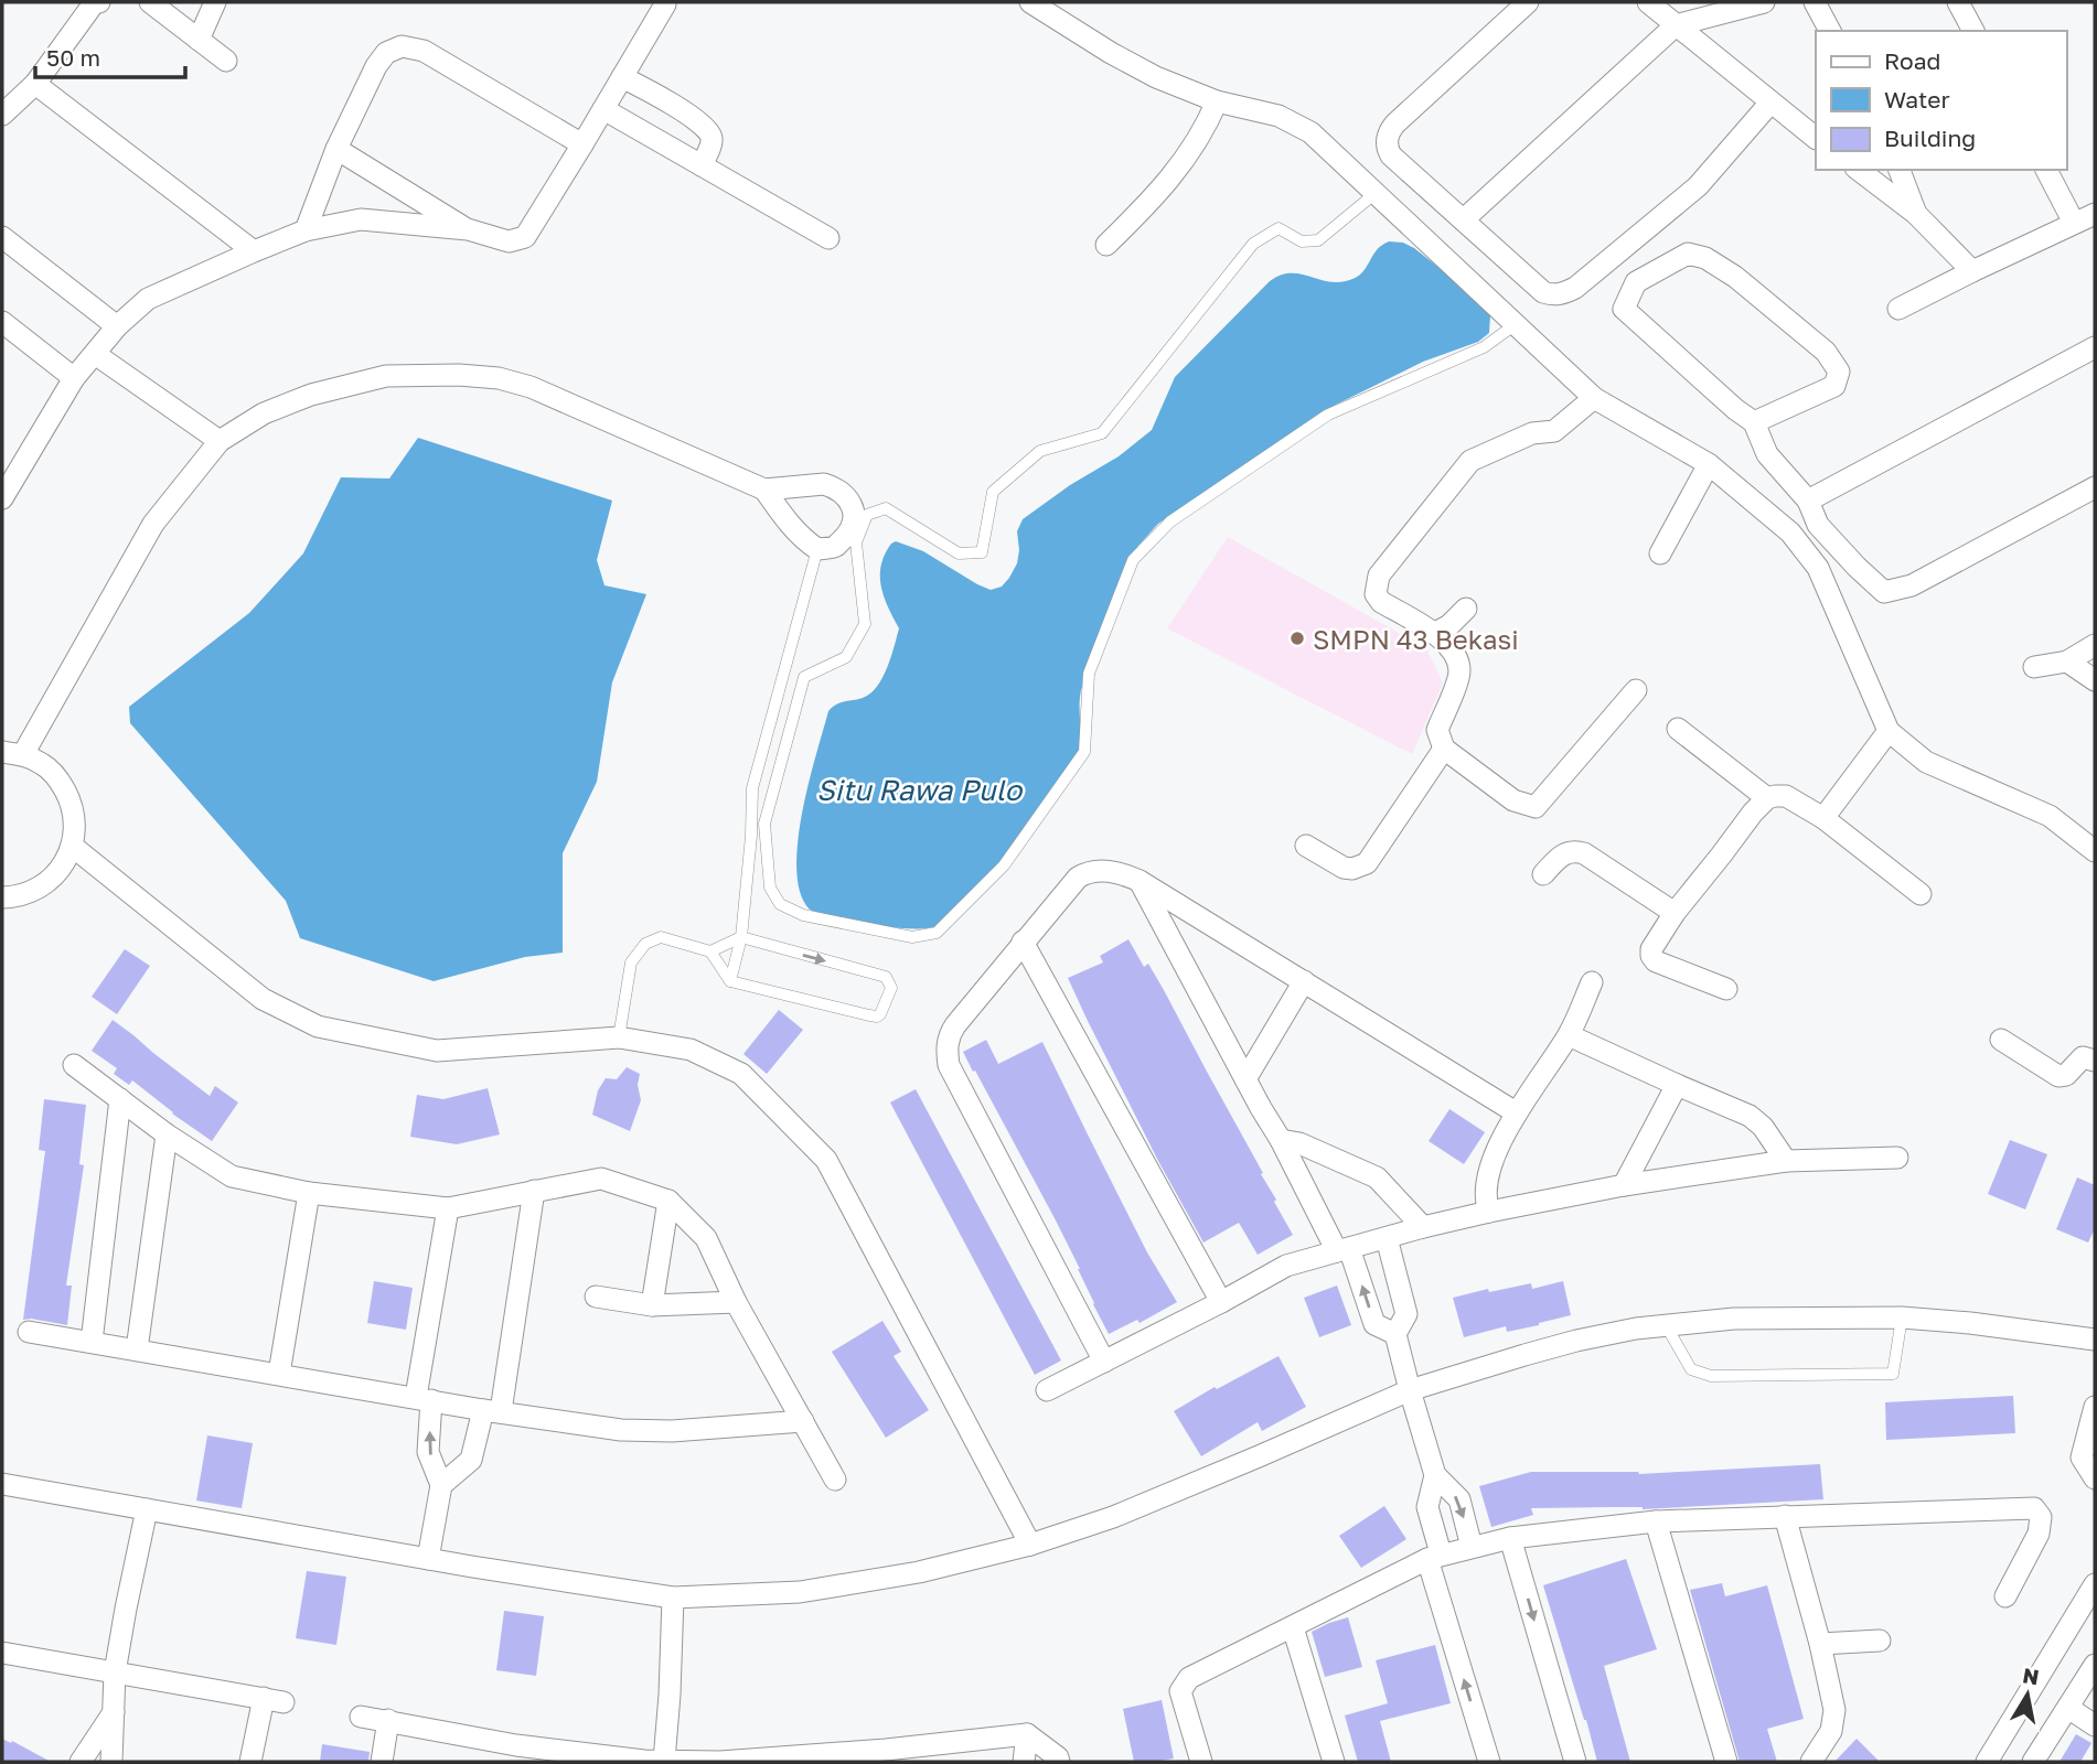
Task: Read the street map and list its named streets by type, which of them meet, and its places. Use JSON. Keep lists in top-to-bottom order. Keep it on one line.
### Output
{"water":["Situ Rawa Pulo"],"places":["SMPN 43 Bekasi"],"legend":["Road","Water","Building"],"scale_bar":"50 m","north":"top"}
